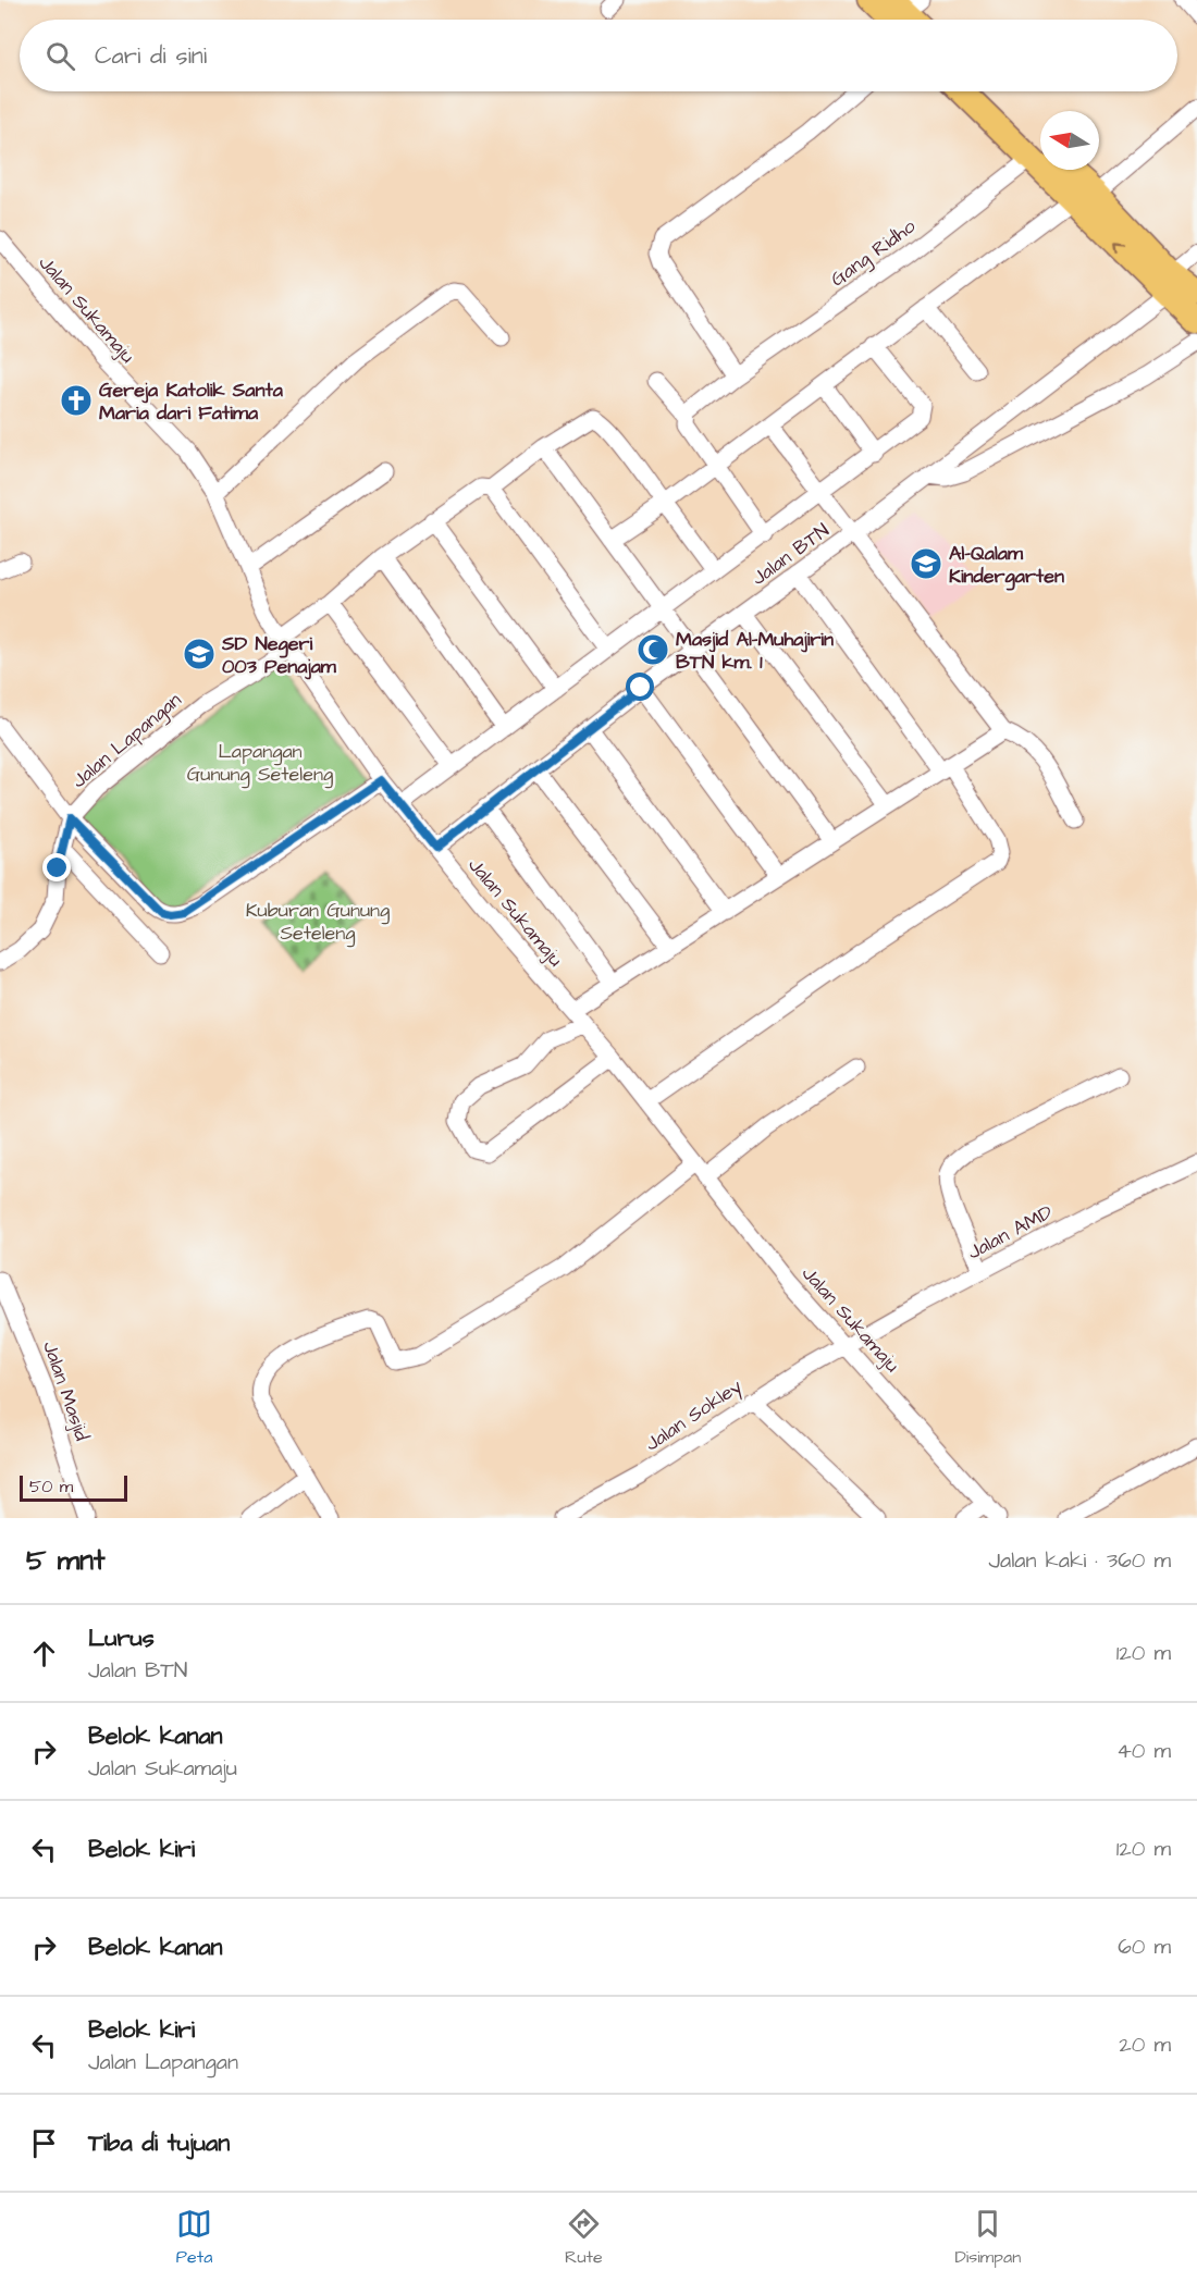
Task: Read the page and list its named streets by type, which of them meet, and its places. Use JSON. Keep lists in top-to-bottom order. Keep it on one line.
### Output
{"streets":{"street":["Gang Ridho","Jalan Sukamaju","Jalan BTN","Jalan Lapangan","Jalan AMD","Jalan Masjid","Jalan Sokley"]},"crossings":[["Jalan Sukamaju","Jalan BTN"],["Jalan Sukamaju","Jalan Lapangan"],["Jalan Sukamaju","Jalan AMD"],["Jalan Sukamaju","Jalan Sokley"],["Jalan AMD","Jalan Sokley"]],"parks":["Lapangan Gunung Seteleng","Kuburan Gunung Seteleng"],"places":{"church":["Gereja Katolik Santa Maria dari Fatima"],"school or university":["Al-Qalam Kindergarten","SD Negeri 003 Penajam"],"mosque":["Masjid Al-Muhajirin BTN km. 1"]},"scale_bar":"50 m","north":"left","page":{"search":"Cari di sini","scale":"50 m","heading":["5 mnt","Jalan kaki · 360 m"],"list":[["Lurus","Jalan BTN","120 m"],["Belok kanan","Jalan Sukamaju","40 m"],["Belok kiri","120 m"],["Belok kanan","60 m"],["Belok kiri","Jalan Lapangan","20 m"],"Tiba di tujuan"],"nav":["Peta","Rute","Disimpan"]}}
